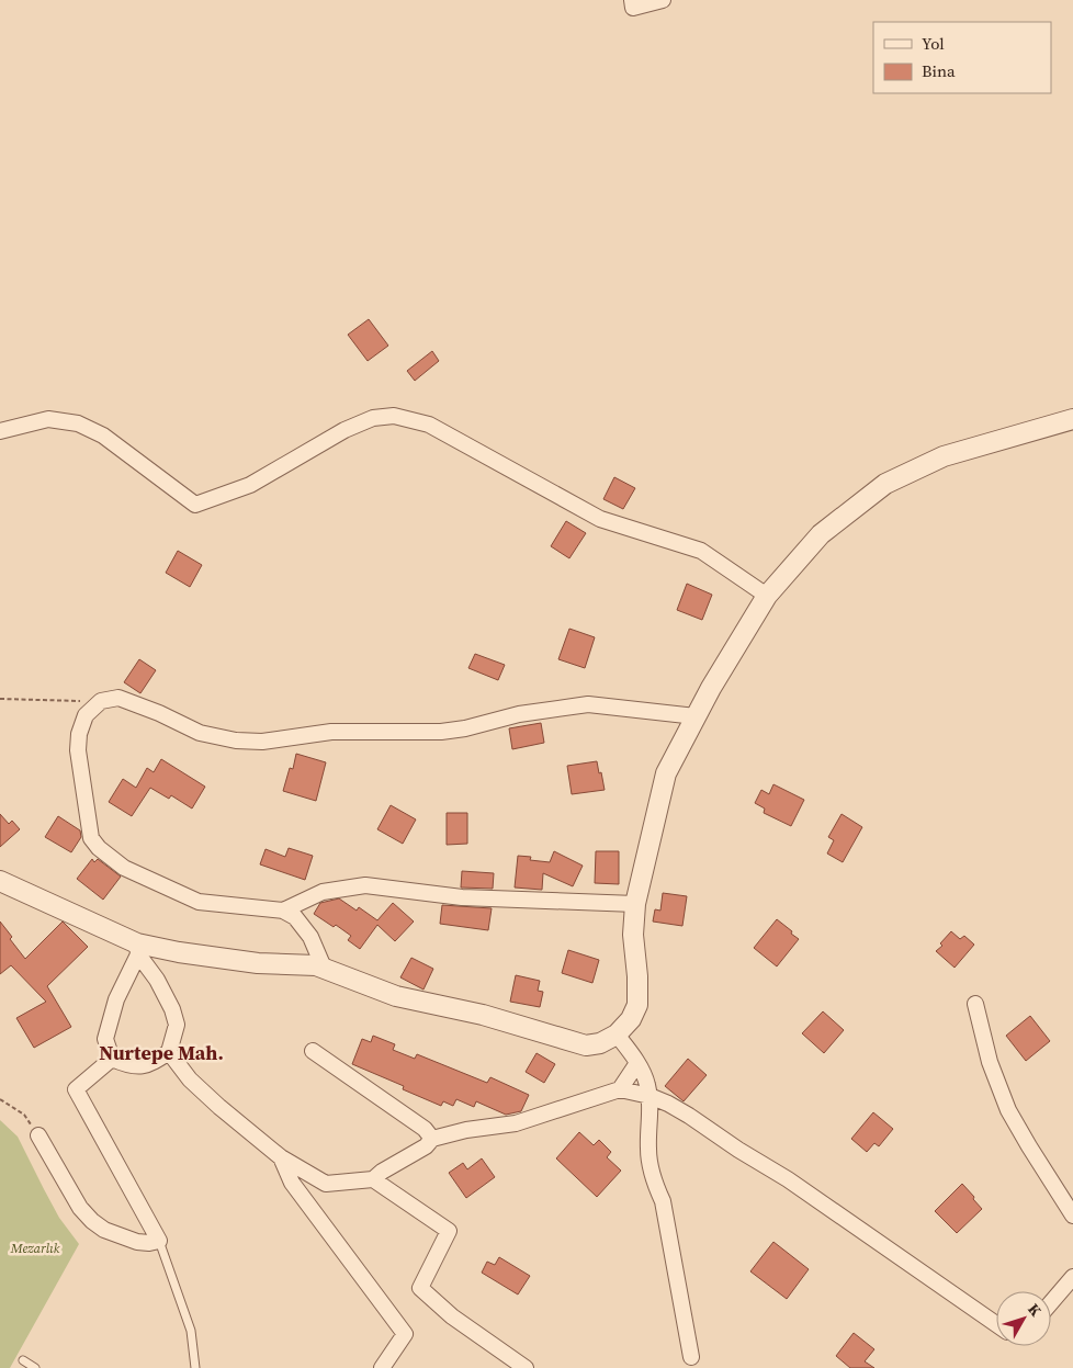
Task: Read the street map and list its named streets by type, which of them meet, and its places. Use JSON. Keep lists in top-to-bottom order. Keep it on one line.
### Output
{"districts":["Nurtepe Mah."],"parks":["Mezarlık"],"legend":["Yol","Bina"],"north":"top right"}
